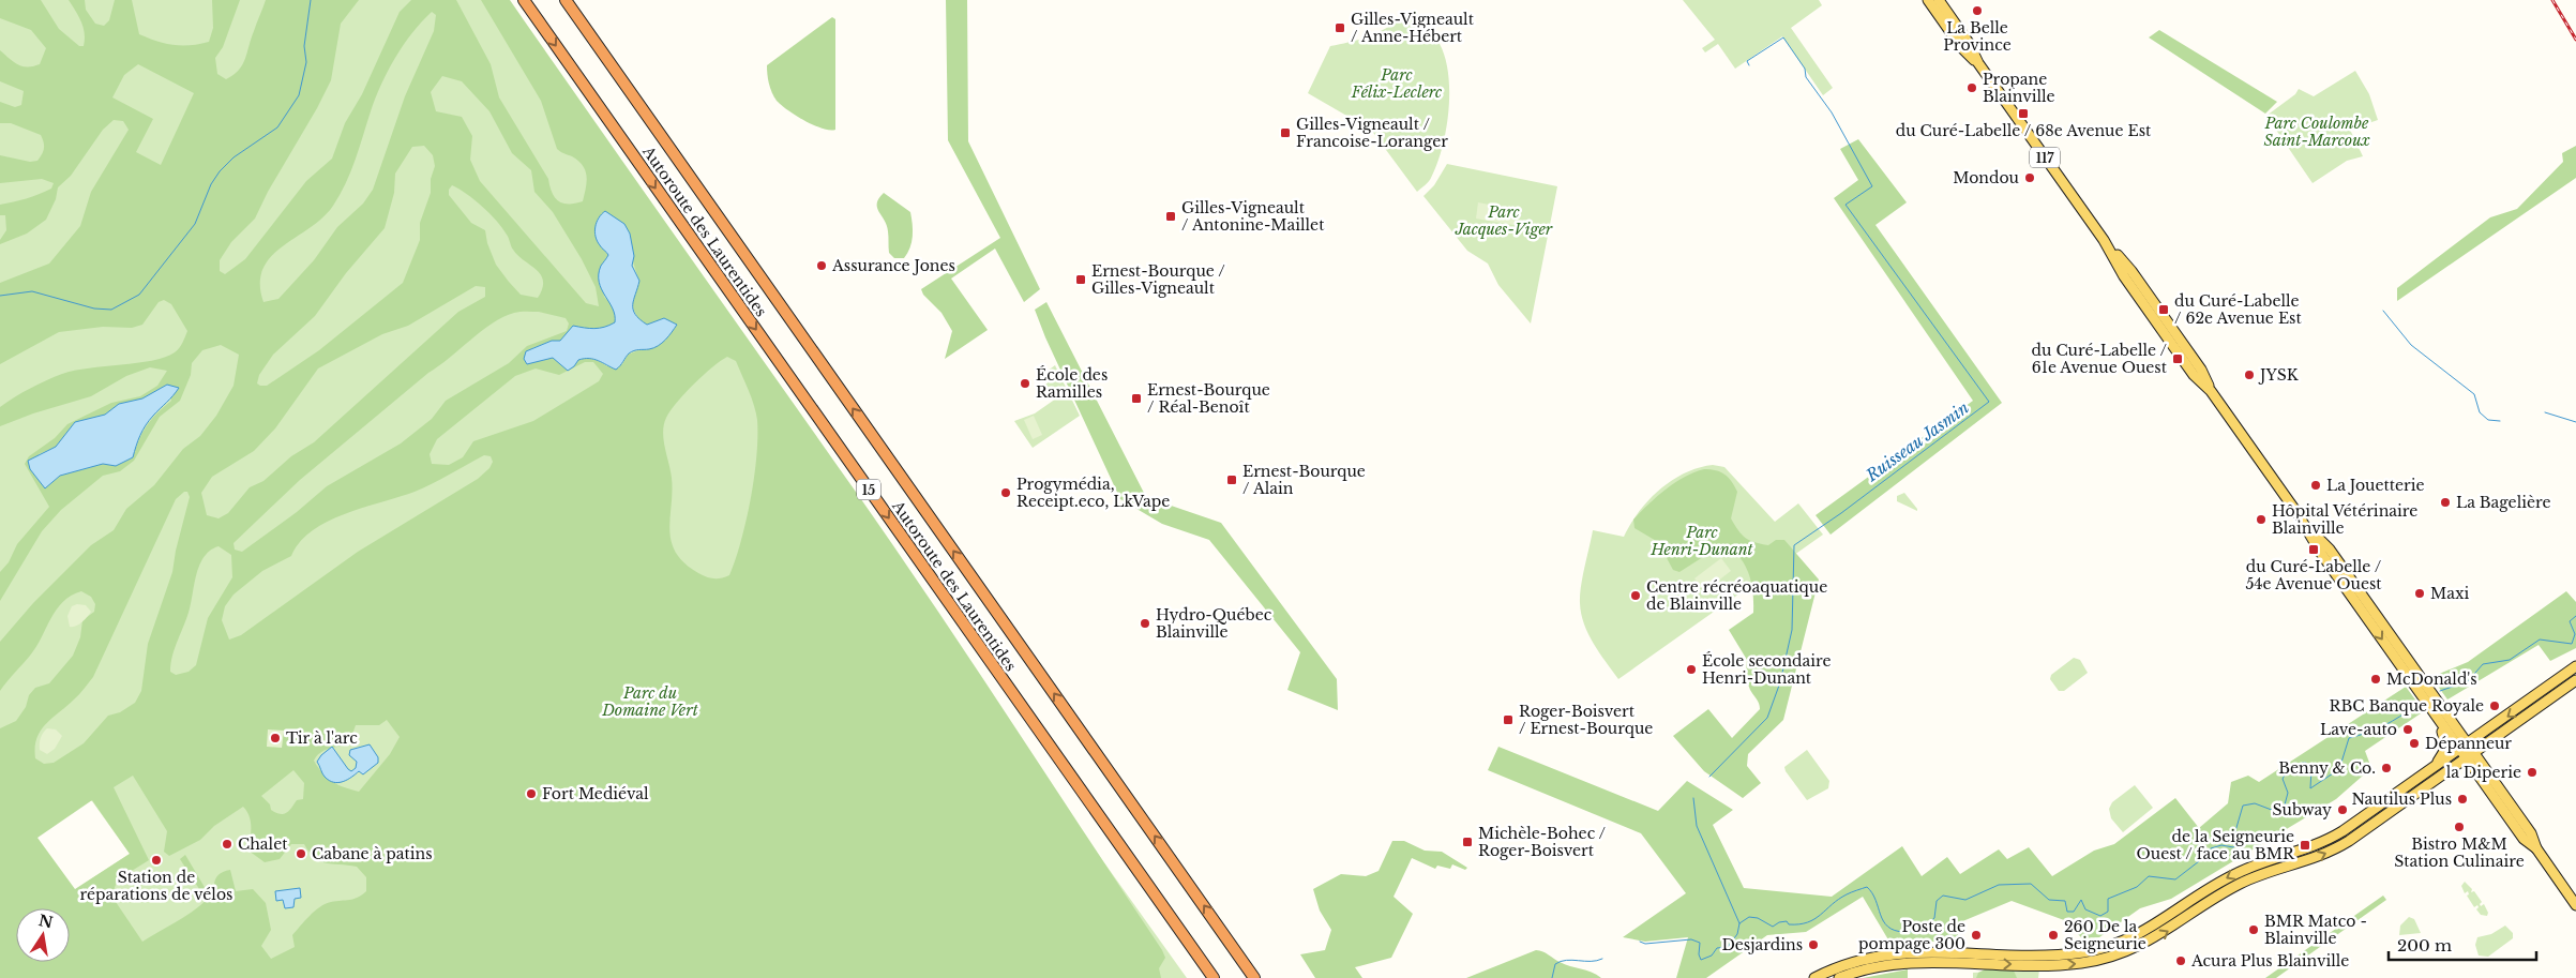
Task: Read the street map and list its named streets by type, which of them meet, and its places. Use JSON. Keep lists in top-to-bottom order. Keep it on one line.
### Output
{"streets":{"highway":["Autoroute des Laurentides","15"],"main road":["117"]},"water":["Ruisseau Jasmin"],"parks":["Parc Félix-Leclerc","Parc Coulombe Saint-Marcoux","Parc Jacques-Viger","Parc Henri-Dunant","Parc du Domaine Vert"],"places":{"other":["La Belle Province","Propane Blainville","Mondou","Assurance Jones","JYSK","École des Ramilles","La Jouetterie","Progymédia, Receipt.eco, LkVape","La Bagelière","Hôpital Vétérinaire Blainville","Maxi","Centre récréoaquatique de Blainville","Hydro-Québec Blainville","École secondaire Henri-Dunant","McDonald's","RBC Banque Royale","Lave-auto","Tir à l'arc","Dépanneur","Benny & Co.","la Diperie","Fort Mediéval","Nautilus Plus","Subway","Bistro M&M Station Culinaire","Chalet","Cabane à patins","Station de réparations de vélos","BMR Matco - Blainville","Poste de pompage 300","260 De la Seigneurie","Desjardins","Acura Plus Blainville"],"transit":["Gilles-Vigneault / Anne-Hébert","du Curé-Labelle / 68e Avenue Est","Gilles-Vigneault / Francoise-Loranger","Gilles-Vigneault / Antonine-Maillet","Ernest-Bourque / Gilles-Vigneault","du Curé-Labelle / 62e Avenue Est","du Curé-Labelle / 61e Avenue Ouest","Ernest-Bourque / Réal-Benoît","Ernest-Bourque / Alain","du Curé-Labelle / 54e Avenue Ouest","Roger-Boisvert / Ernest-Bourque","Michèle-Bohec / Roger-Boisvert","de la Seigneurie Ouest / face au BMR"]},"scale_bar":"200 m","north":"top"}
